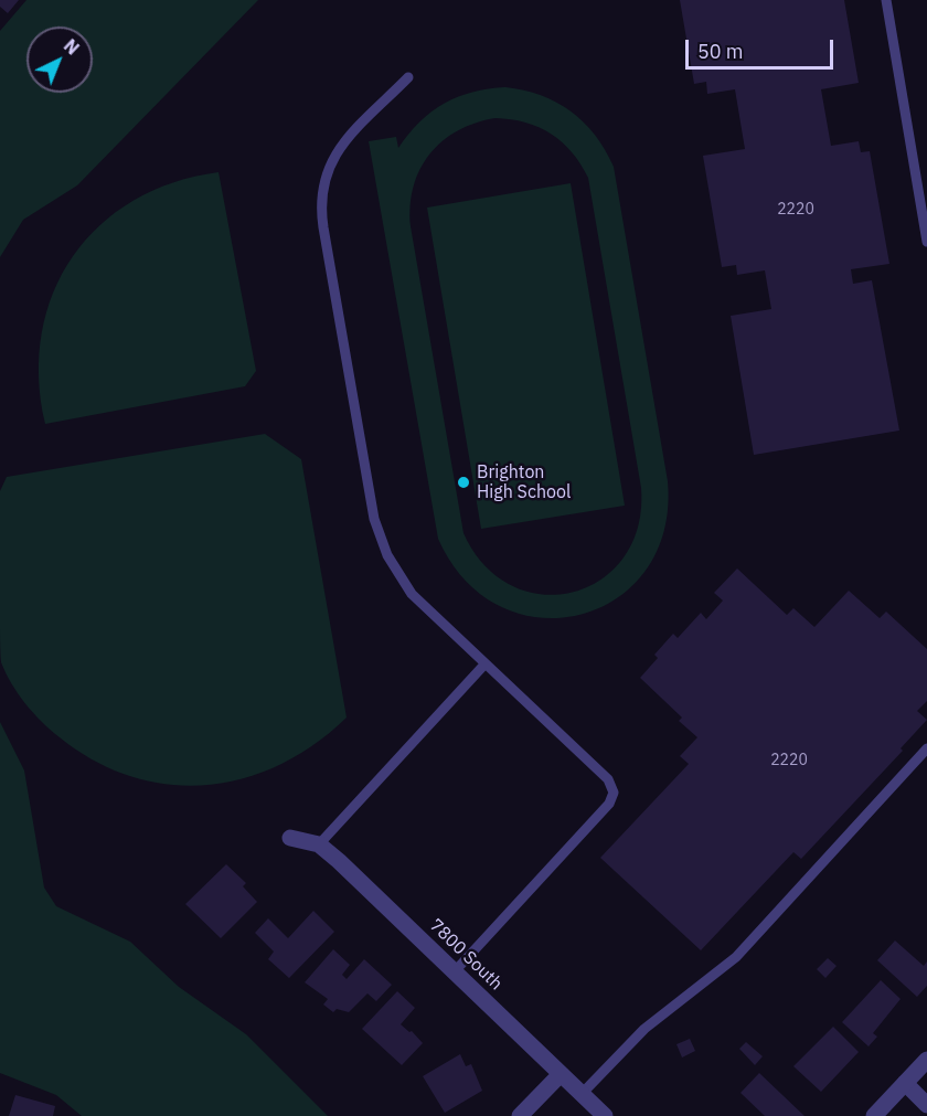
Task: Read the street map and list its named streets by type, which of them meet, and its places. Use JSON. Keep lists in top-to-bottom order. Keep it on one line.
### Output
{"streets":{"street":["7800 South"]},"places":["Brighton High School"],"house_numbers":["2220","2220"],"scale_bar":"50 m","north":"top right"}
